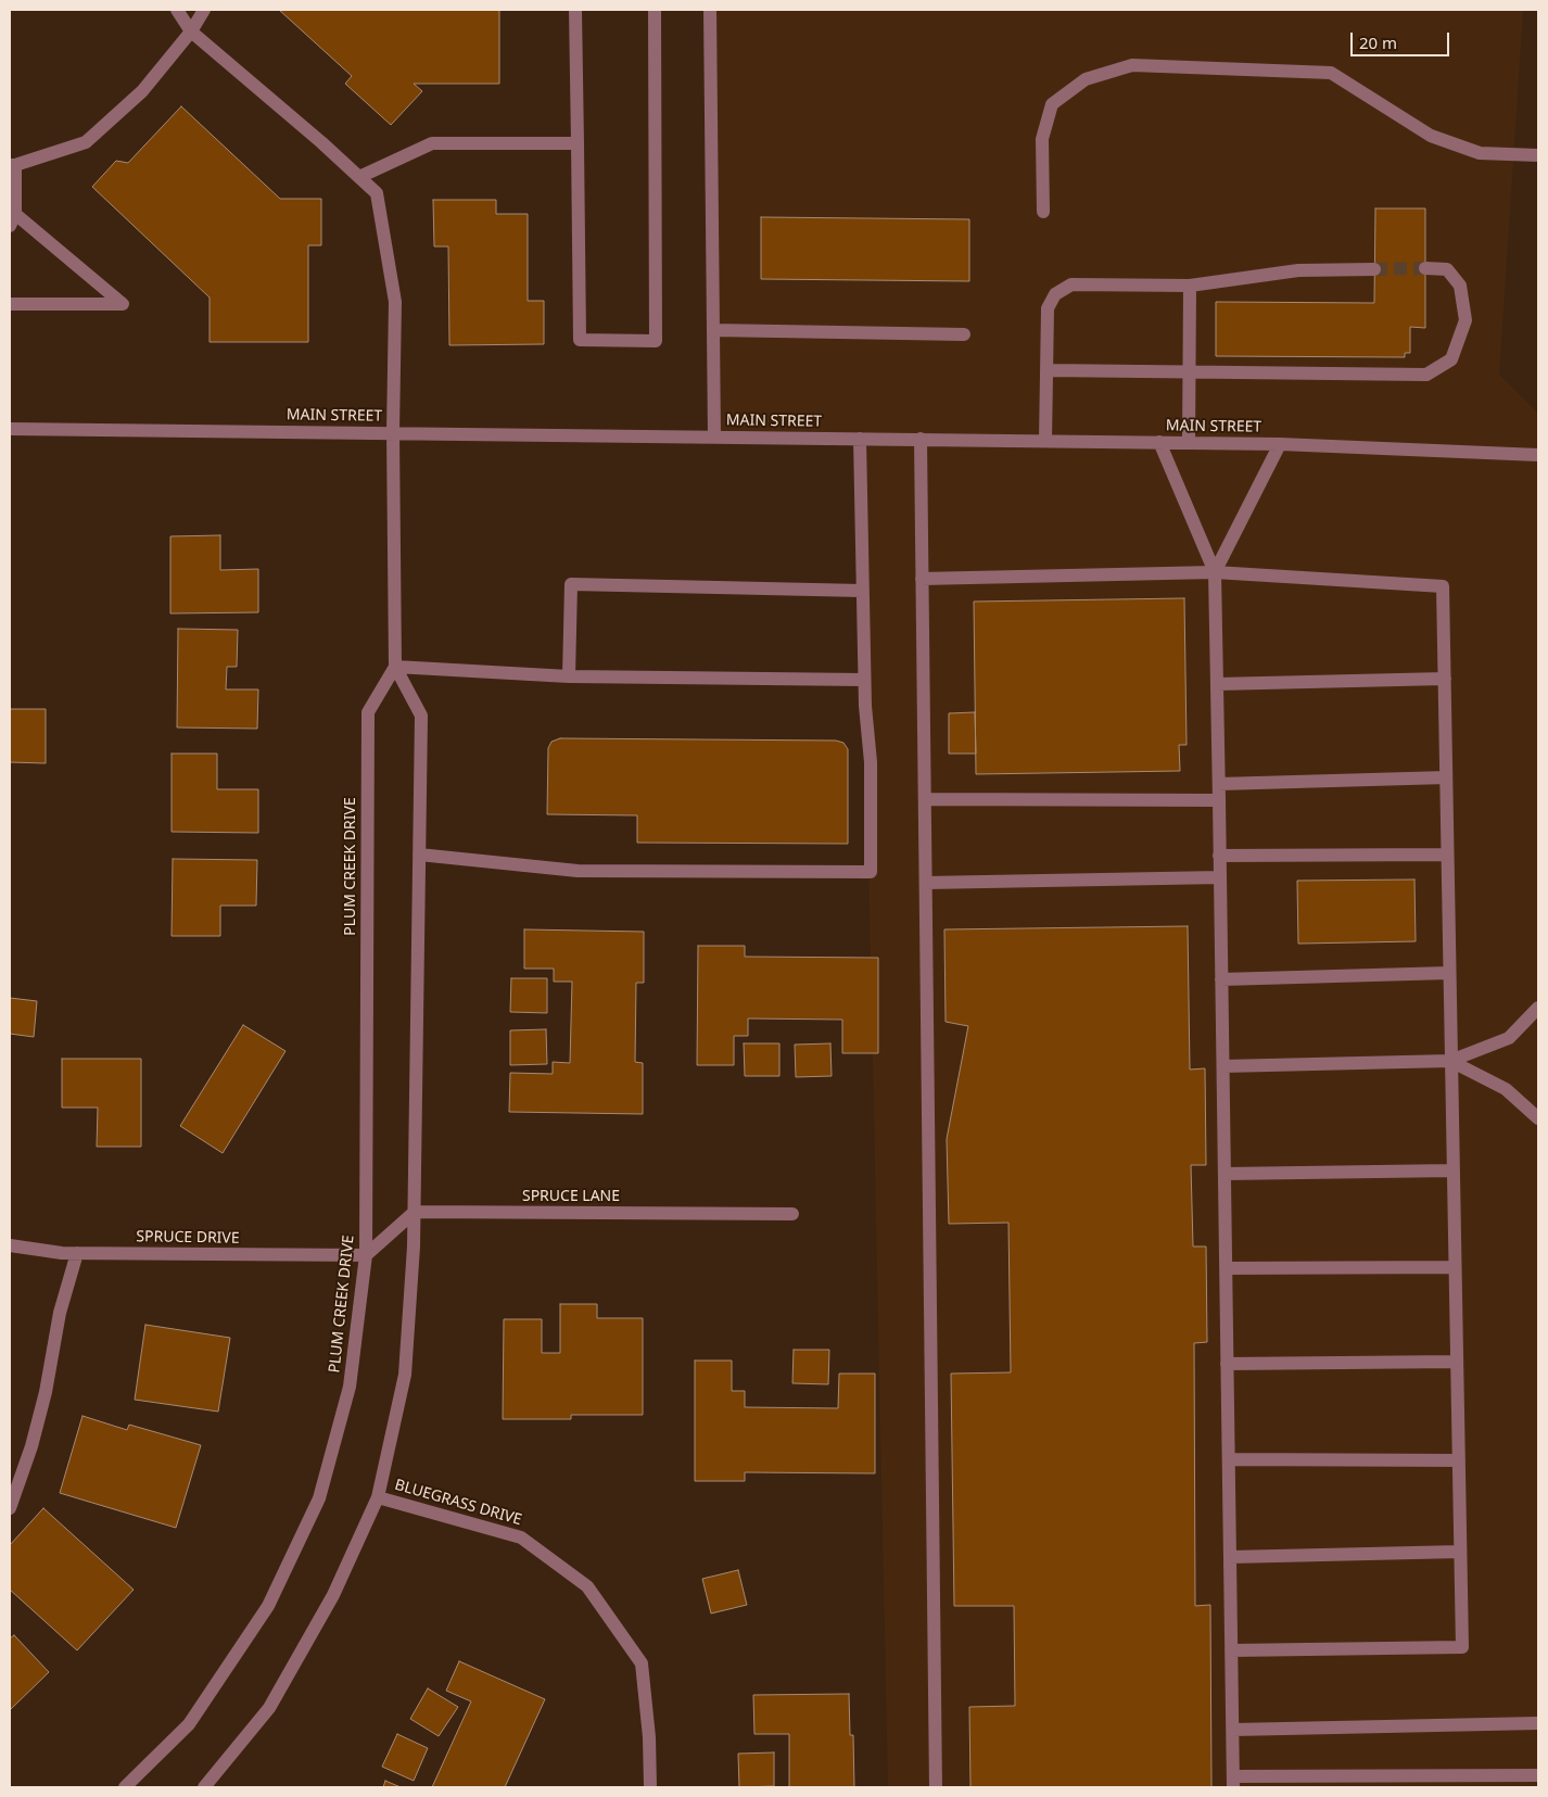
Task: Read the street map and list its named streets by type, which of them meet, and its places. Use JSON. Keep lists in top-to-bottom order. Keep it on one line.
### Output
{"streets":{"street":["MAIN STREET","PLUM CREEK DRIVE","SPRUCE LANE","SPRUCE DRIVE","BLUEGRASS DRIVE"]},"crossings":[["PLUM CREEK DRIVE","SPRUCE DRIVE"]],"scale_bar":"20 m"}
